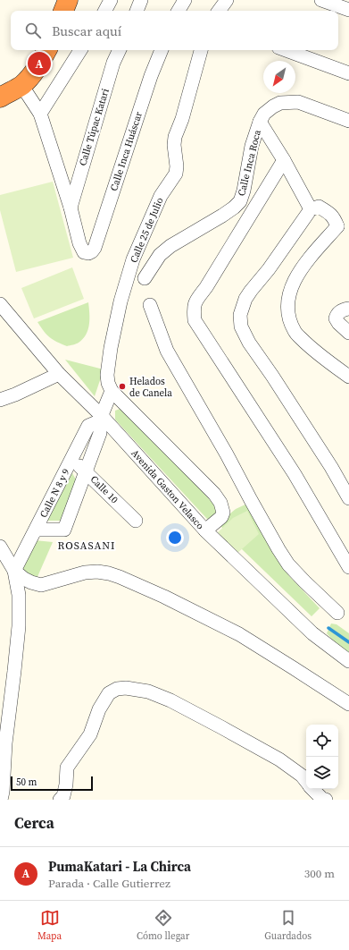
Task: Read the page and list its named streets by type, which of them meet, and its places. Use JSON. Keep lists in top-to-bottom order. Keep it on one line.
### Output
{"streets":{"street":["Calle Túpac Katari","Calle Inca Huáscar","Calle Inca Roca","Calle 25 de Julio","Calle 10","Avenida Gaston Velasco","Calle N 8 y 9"]},"crossings":[["Calle Túpac Katari","Calle Inca Huáscar"],["Calle 10","Calle N 8 y 9"],["Avenida Gaston Velasco","Calle N 8 y 9"]],"districts":["ROSASANI"],"places":["Helados de Canela"],"scale_bar":"50 m","north":"bottom left","page":{"search":"Buscar aquí","pins":"A","scale":"50 m","heading":"Cerca","list":[{"mark":"A","name":"PumaKatari - La Chirca","note":"Parada · Calle Gutierrez","value":"300 m"}],"nav":["Mapa","Cómo llegar","Guardados"]}}
